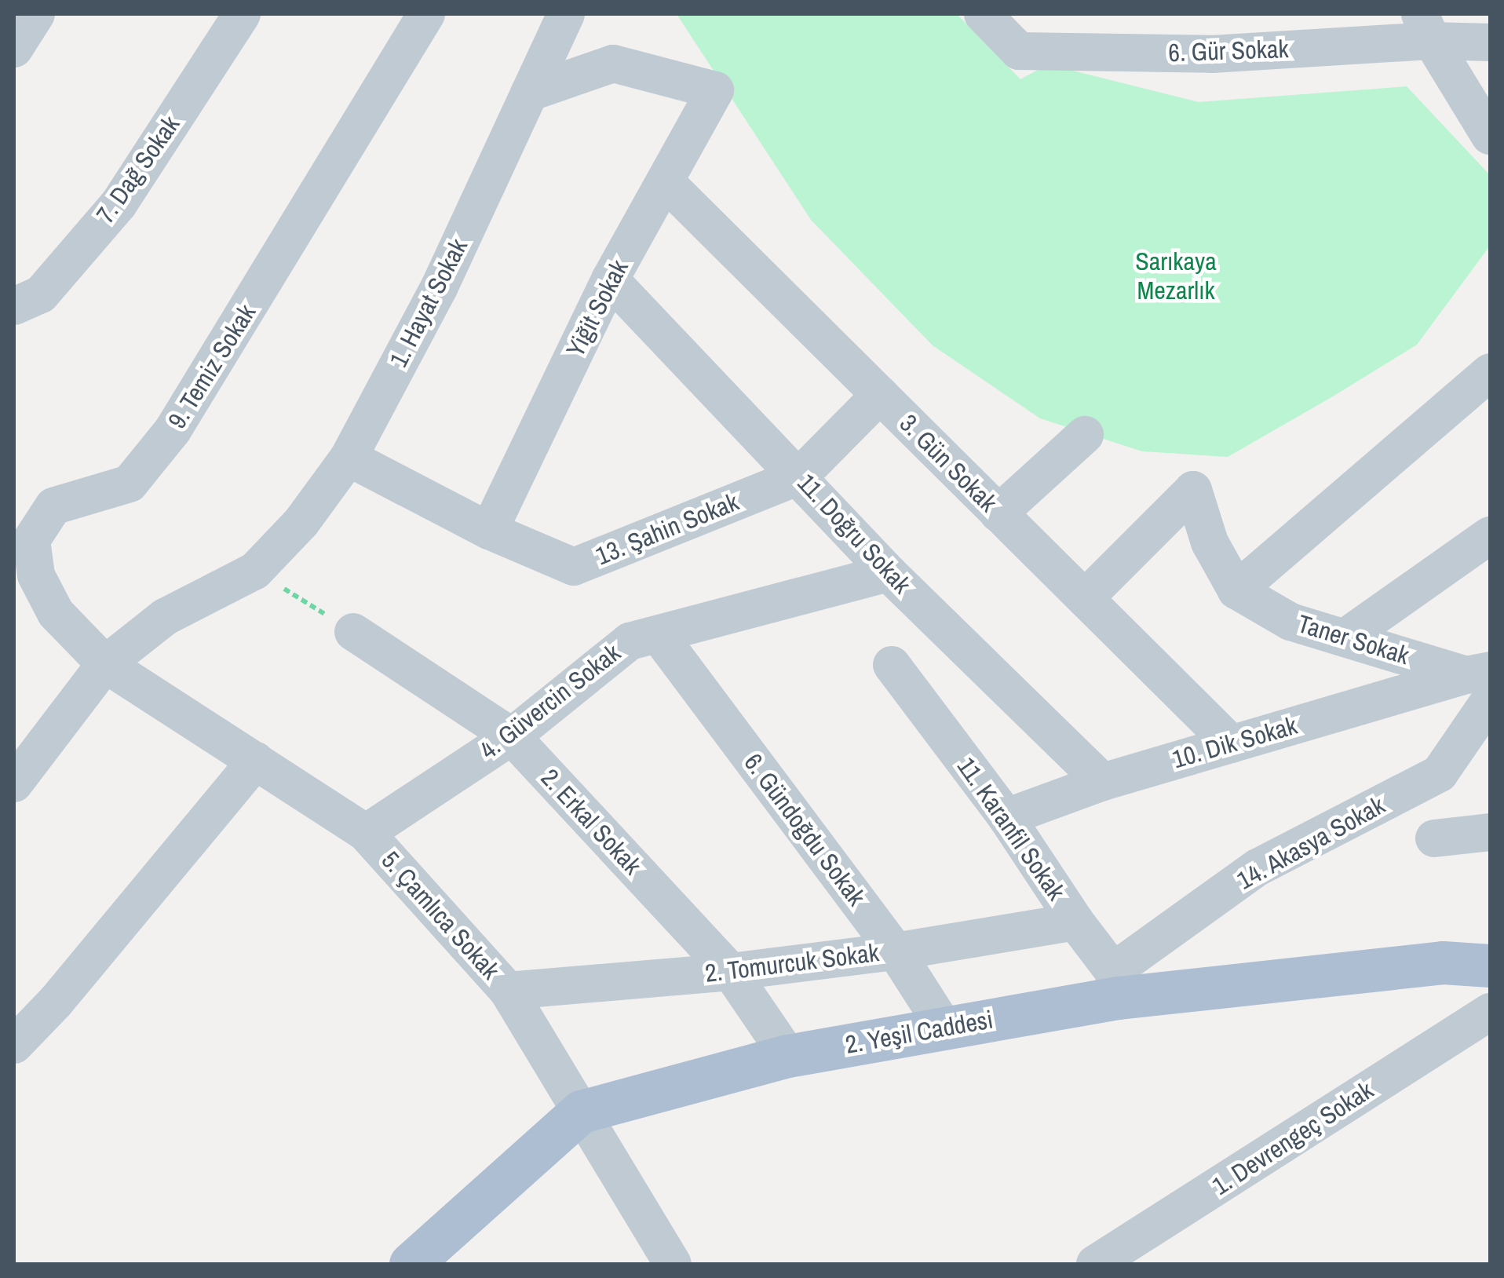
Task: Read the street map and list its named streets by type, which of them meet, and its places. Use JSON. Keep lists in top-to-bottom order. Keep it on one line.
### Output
{"streets":{"main road":["2. Yeşil Caddesi"],"street":["6. Gür Sokak","7. Dağ Sokak","1. Hayat Sokak","Yiğit Sokak","9. Temiz Sokak","3. Gün Sokak","13. Şahin Sokak","11. Doğru Sokak","Taner Sokak","4. Güvercin Sokak","10. Dik Sokak","2. Erkal Sokak","11. Karanfil Sokak","6. Gündoğdu Sokak","14. Akasya Sokak","5. Çamlıca Sokak","2. Tomurcuk Sokak","1. Devrengeç Sokak"]},"crossings":[["1. Hayat Sokak","Yiğit Sokak"],["1. Hayat Sokak","13. Şahin Sokak"],["Yiğit Sokak","3. Gün Sokak"],["Yiğit Sokak","13. Şahin Sokak"],["Yiğit Sokak","11. Doğru Sokak"],["9. Temiz Sokak","5. Çamlıca Sokak"],["3. Gün Sokak","13. Şahin Sokak"],["3. Gün Sokak","10. Dik Sokak"],["13. Şahin Sokak","11. Doğru Sokak"],["11. Doğru Sokak","4. Güvercin Sokak"],["11. Doğru Sokak","10. Dik Sokak"],["Taner Sokak","10. Dik Sokak"],["Taner Sokak","14. Akasya Sokak"],["4. Güvercin Sokak","2. Erkal Sokak"],["4. Güvercin Sokak","6. Gündoğdu Sokak"],["4. Güvercin Sokak","5. Çamlıca Sokak"],["10. Dik Sokak","11. Karanfil Sokak"],["10. Dik Sokak","14. Akasya Sokak"],["2. Erkal Sokak","2. Tomurcuk Sokak"],["2. Erkal Sokak","2. Yeşil Caddesi"],["11. Karanfil Sokak","14. Akasya Sokak"],["11. Karanfil Sokak","2. Tomurcuk Sokak"],["11. Karanfil Sokak","2. Yeşil Caddesi"],["6. Gündoğdu Sokak","2. Tomurcuk Sokak"],["6. Gündoğdu Sokak","2. Yeşil Caddesi"],["14. Akasya Sokak","2. Yeşil Caddesi"],["5. Çamlıca Sokak","2. Tomurcuk Sokak"],["5. Çamlıca Sokak","2. Yeşil Caddesi"]],"parks":["Sarıkaya Mezarlık"]}
